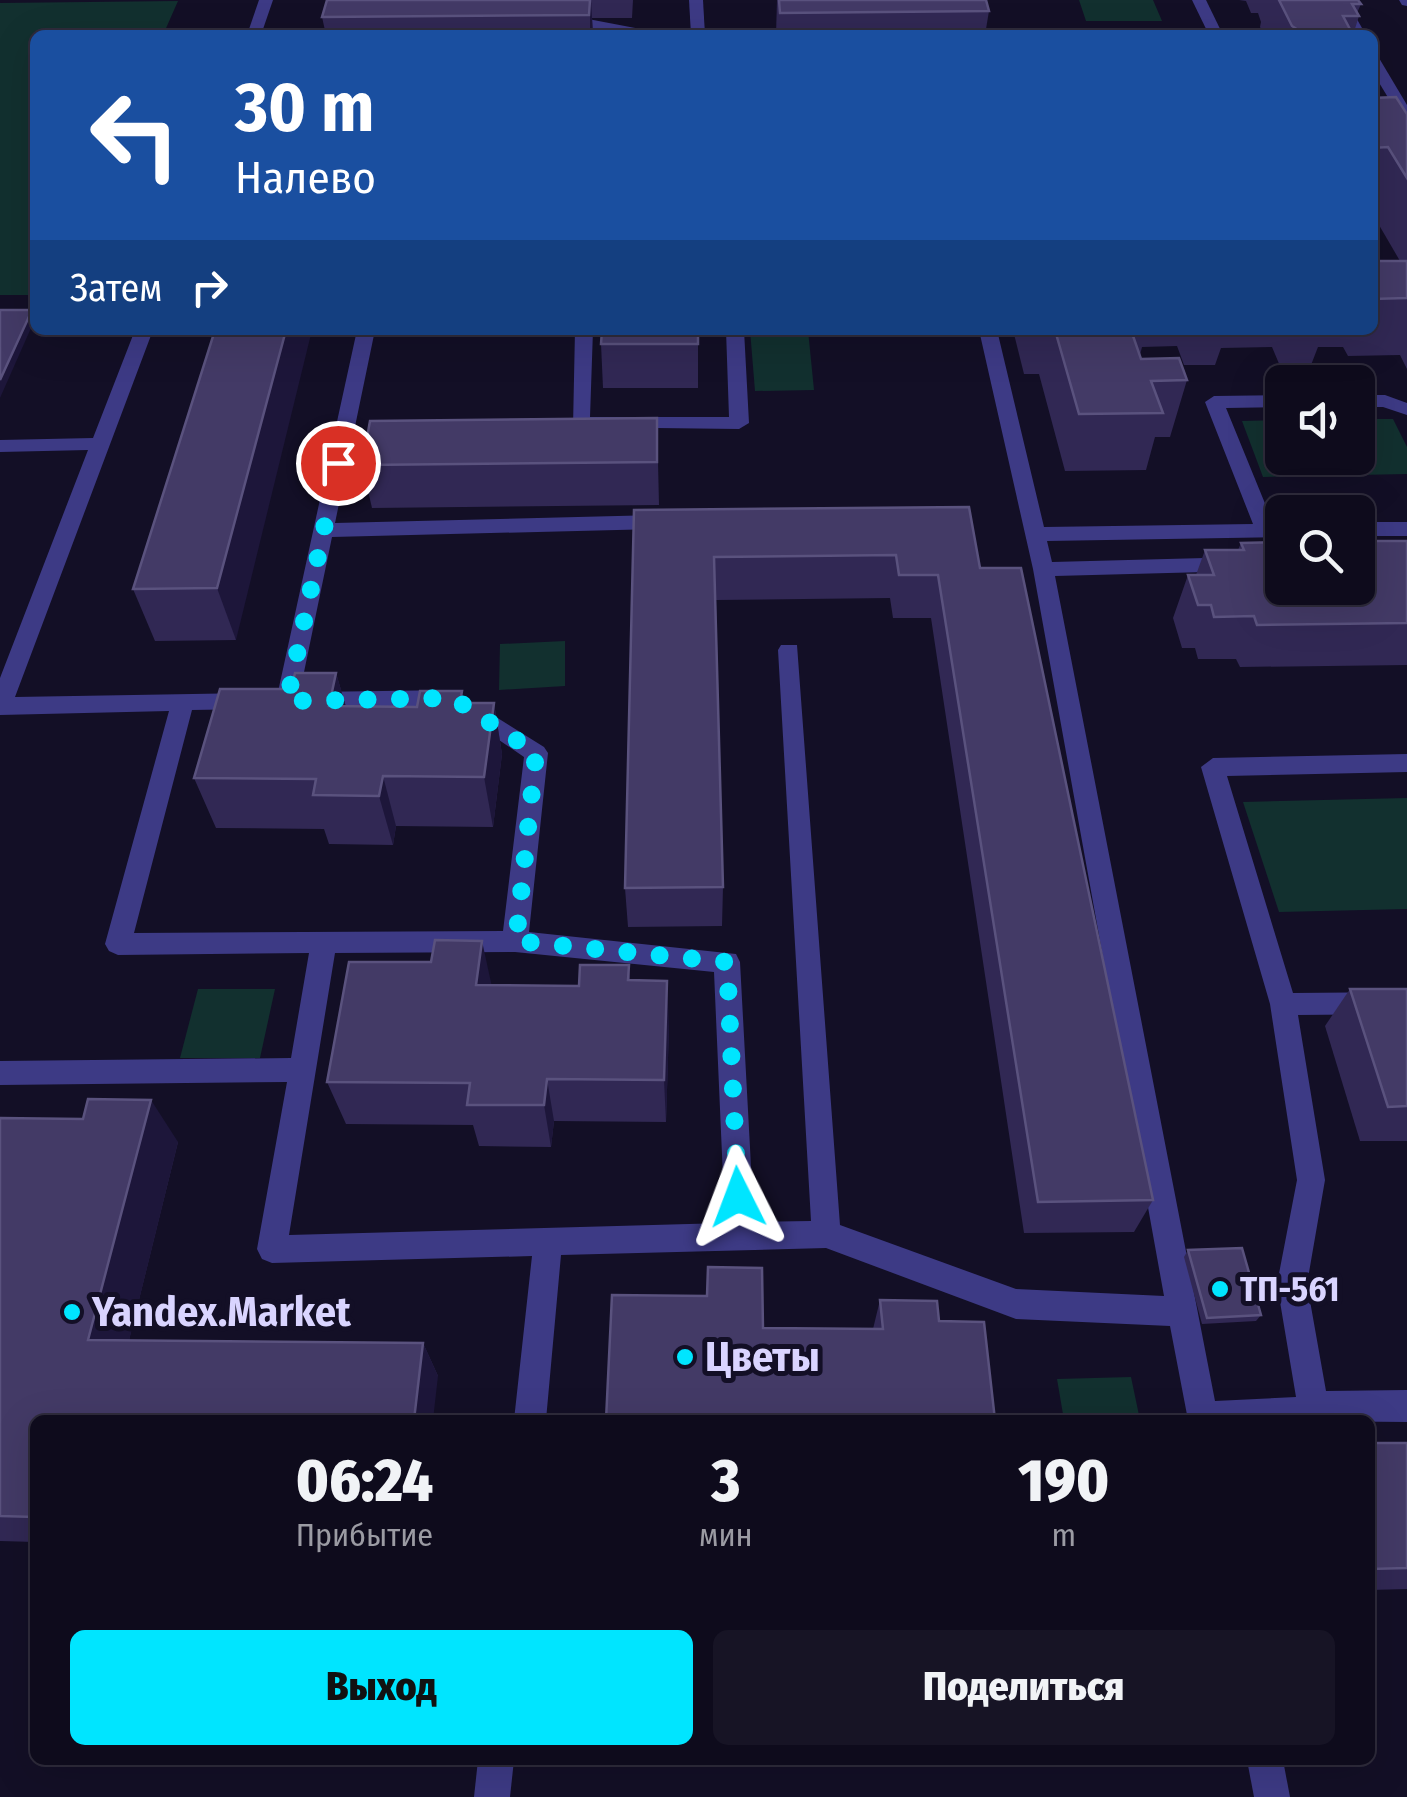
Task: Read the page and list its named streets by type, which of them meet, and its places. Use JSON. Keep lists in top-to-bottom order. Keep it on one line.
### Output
{"places":["ТП-561","Yandex.Market","Цветы"],"page":{"turn":["30 m","Налево"],"then":"Затем","eta":["06:24","Прибытие","3","мин","190","m"],"buttons":["Выход","Поделиться"]}}
